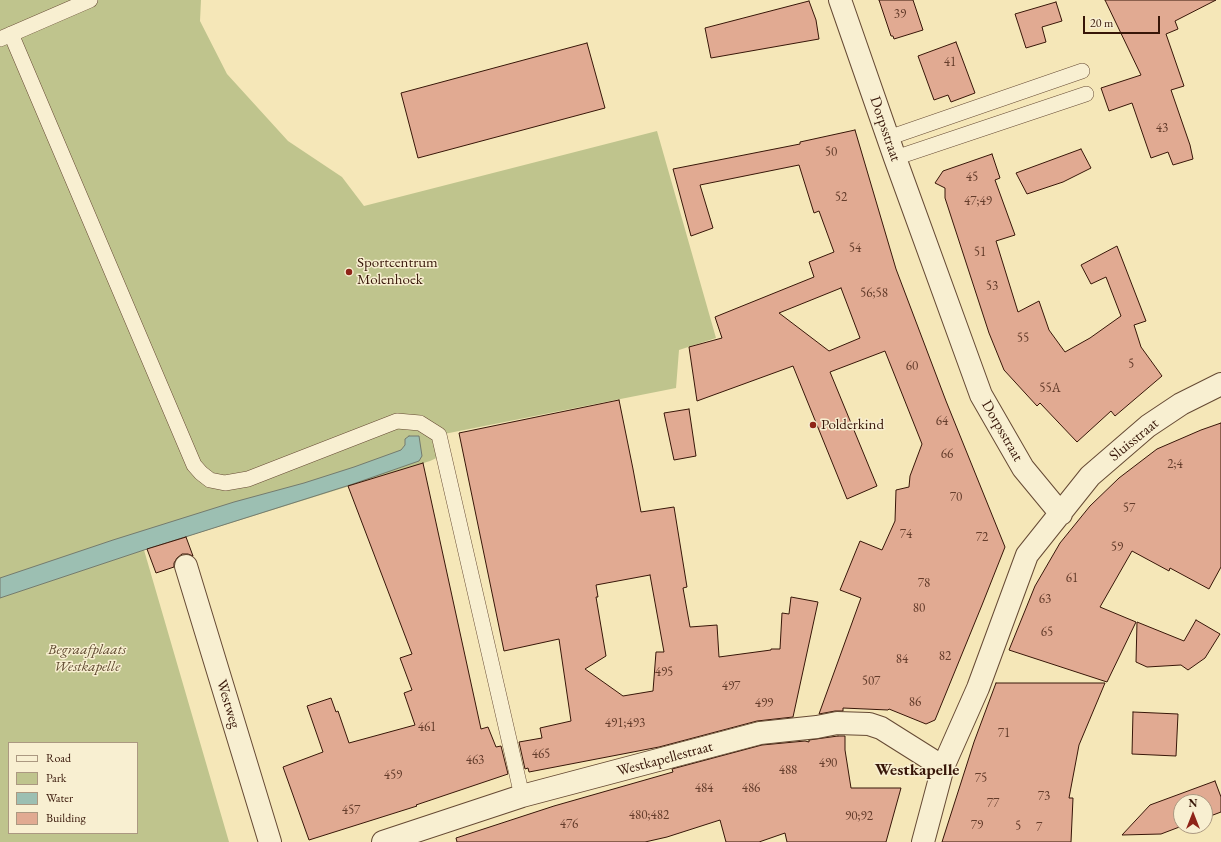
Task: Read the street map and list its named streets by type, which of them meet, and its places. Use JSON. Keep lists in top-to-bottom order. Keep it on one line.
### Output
{"streets":{"street":["Dorpsstraat","Sluisstraat","Westweg","Westkapellestraat"]},"crossings":[["Dorpsstraat","Sluisstraat"]],"districts":["Westkapelle"],"parks":["Begraafplaats Westkapelle"],"places":["Sportcentrum Molenhoek","Polderkind"],"house_numbers":["39","41","43","50","45","52","47;49","54","51","53","56;58","55","5","60","55A","64","66","2;4","70","57","74","72","59","61","78","63","80","65","82","84","495","507","497","86","499","491;493","461","71","465","463","490","488","459","75","484","486","73","77","457","480;482","90;92","476","79","5","7"],"legend":["Road","Park","Water","Building"],"scale_bar":"20 m","north":"top"}
